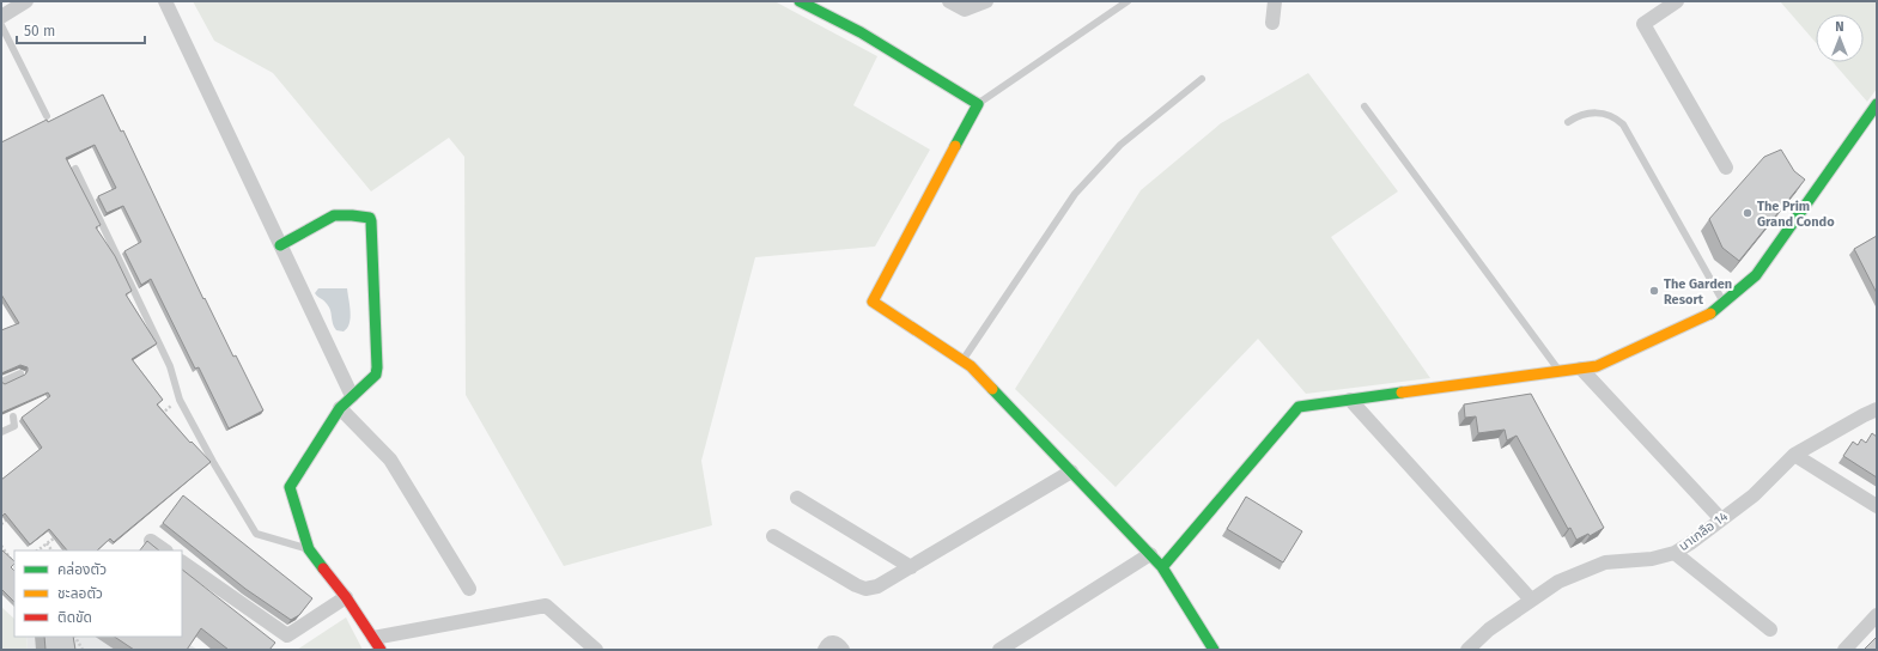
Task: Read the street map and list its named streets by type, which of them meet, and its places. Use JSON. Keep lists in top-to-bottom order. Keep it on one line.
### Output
{"streets":{"street":["นาเกลือ 14"]},"places":["The Prim Grand Condo","The Garden Resort"],"legend":["คล่องตัว","ชะลอตัว","ติดขัด"],"scale_bar":"50 m","north":"top"}
